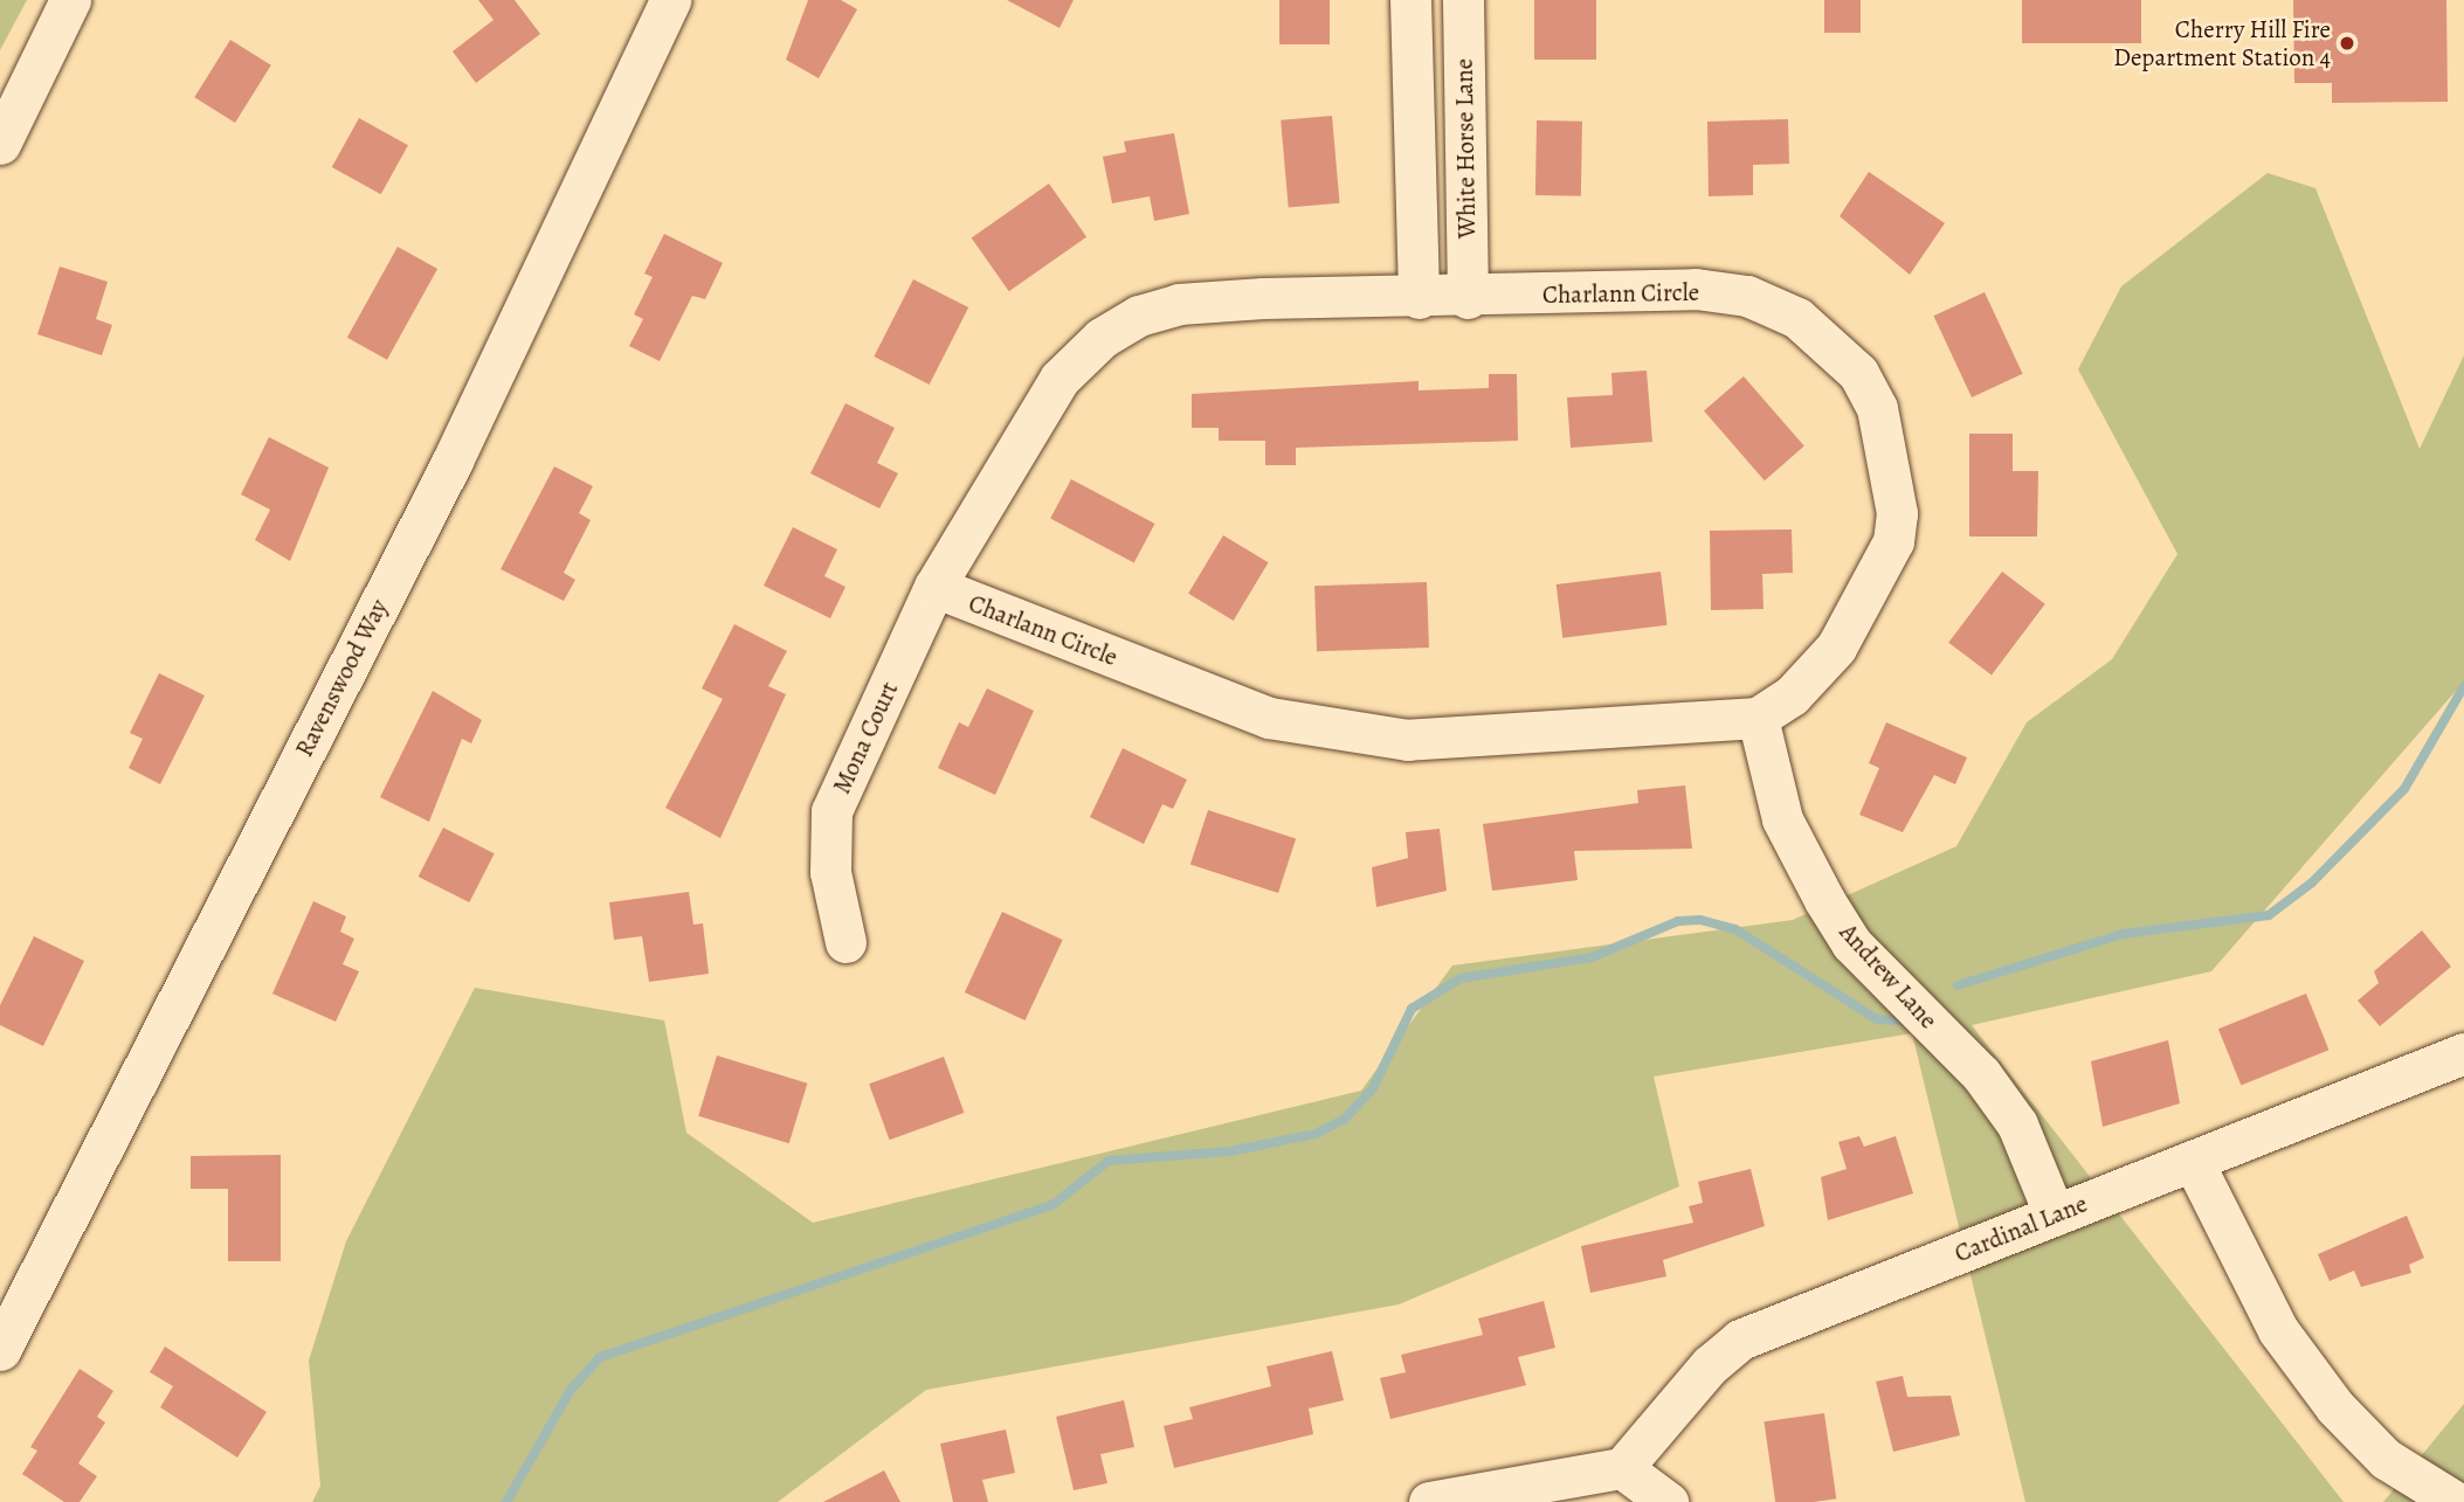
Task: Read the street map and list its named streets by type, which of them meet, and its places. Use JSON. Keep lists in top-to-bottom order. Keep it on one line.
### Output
{"streets":{"street":["White Horse Lane","Charlann Circle","Ravenswood Way","Mona Court","Andrew Lane","Cardinal Lane"]},"crossings":[["White Horse Lane","Charlann Circle"],["Charlann Circle","Mona Court"],["Charlann Circle","Andrew Lane"],["Andrew Lane","Cardinal Lane"]],"places":["Cherry Hill Fire Department Station 4"]}
